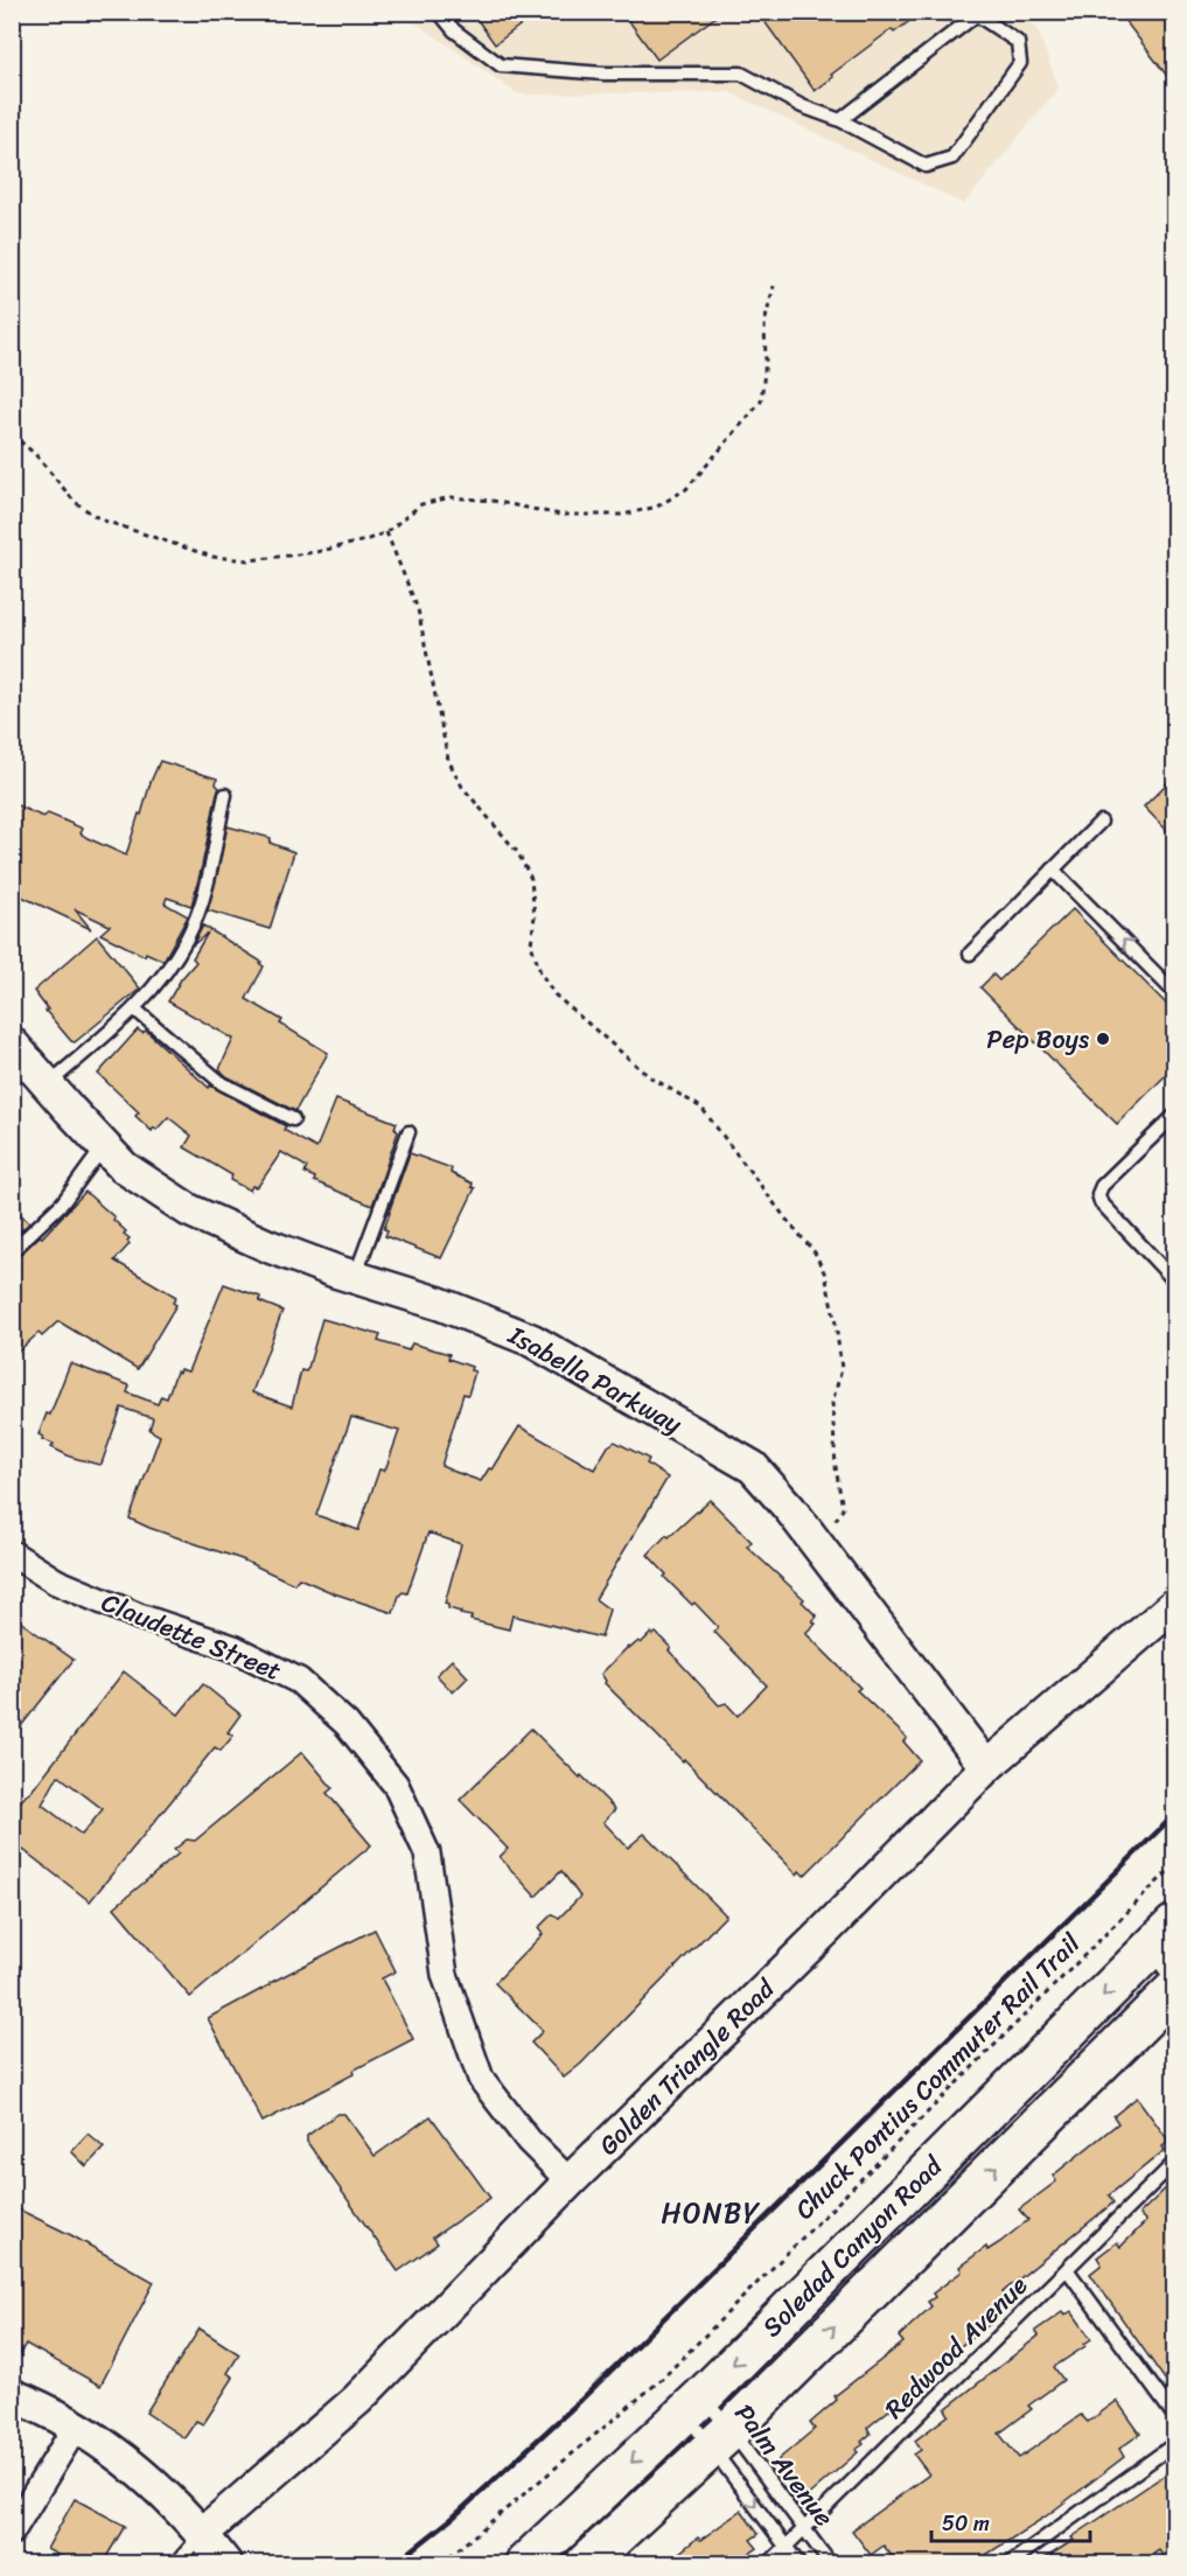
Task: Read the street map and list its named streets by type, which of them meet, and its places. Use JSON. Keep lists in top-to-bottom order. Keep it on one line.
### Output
{"streets":{"main road":["Soledad Canyon Road"],"street":["Isabella Parkway","Claudette Street","Golden Triangle Road"],"lane":["Redwood Avenue","Palm Avenue"],"path":["Chuck Pontius Commuter Rail Trail"]},"crossings":[["Isabella Parkway","Golden Triangle Road"],["Claudette Street","Golden Triangle Road"],["Soledad Canyon Road","Palm Avenue"],["Redwood Avenue","Palm Avenue"]],"districts":["HONBY"],"places":["Pep Boys"],"scale_bar":"50 m"}
